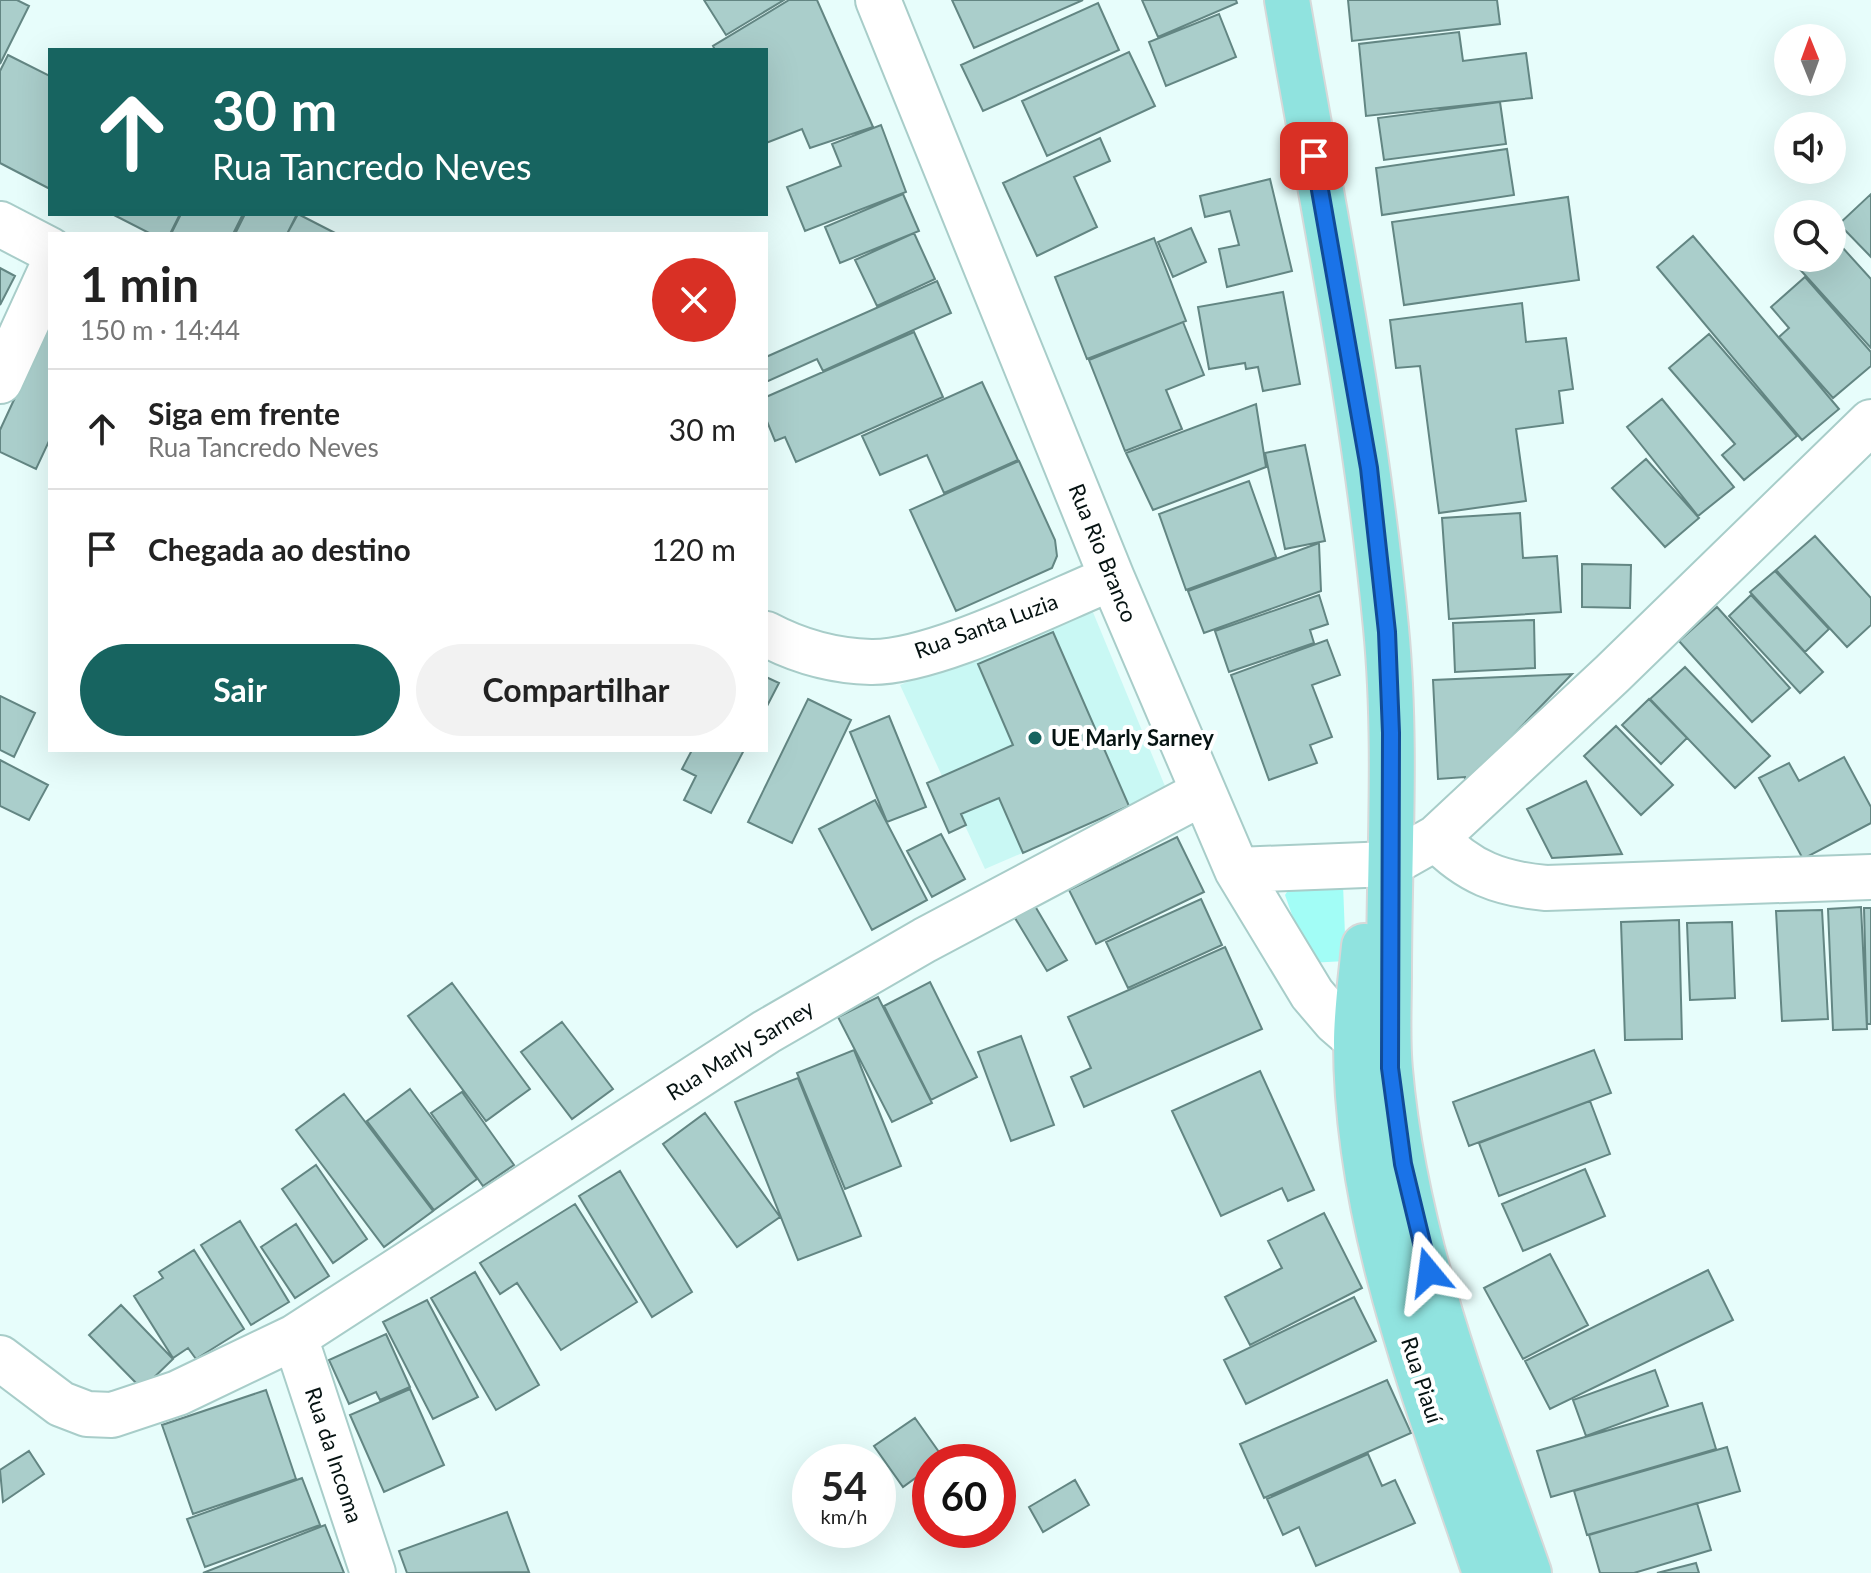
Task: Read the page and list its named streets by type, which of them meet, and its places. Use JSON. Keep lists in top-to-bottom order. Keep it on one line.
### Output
{"streets":{"main road":["Rua Piauí"],"street":["Rua Rio Branco","Rua Santa Luzia","Rua Marly Sarney","Rua da Incoma"]},"crossings":[["Rua Rio Branco","Rua Santa Luzia"],["Rua Rio Branco","Rua Marly Sarney"],["Rua Rio Branco","Rua Piauí"],["Rua Marly Sarney","Rua da Incoma"]],"places":["UE Marly Sarney"],"north":"top","page":{"turn":["30 m","Rua Tancredo Neves"],"heading":["1 min","150 m · 14:44"],"list":[{"name":"Siga em frente","note":"Rua Tancredo Neves","value":"30 m"},{"name":"Chegada ao destino","value":"120 m"}],"buttons":["Sair","Compartilhar"],"speed":"54 km/h","limit":"60"}}
